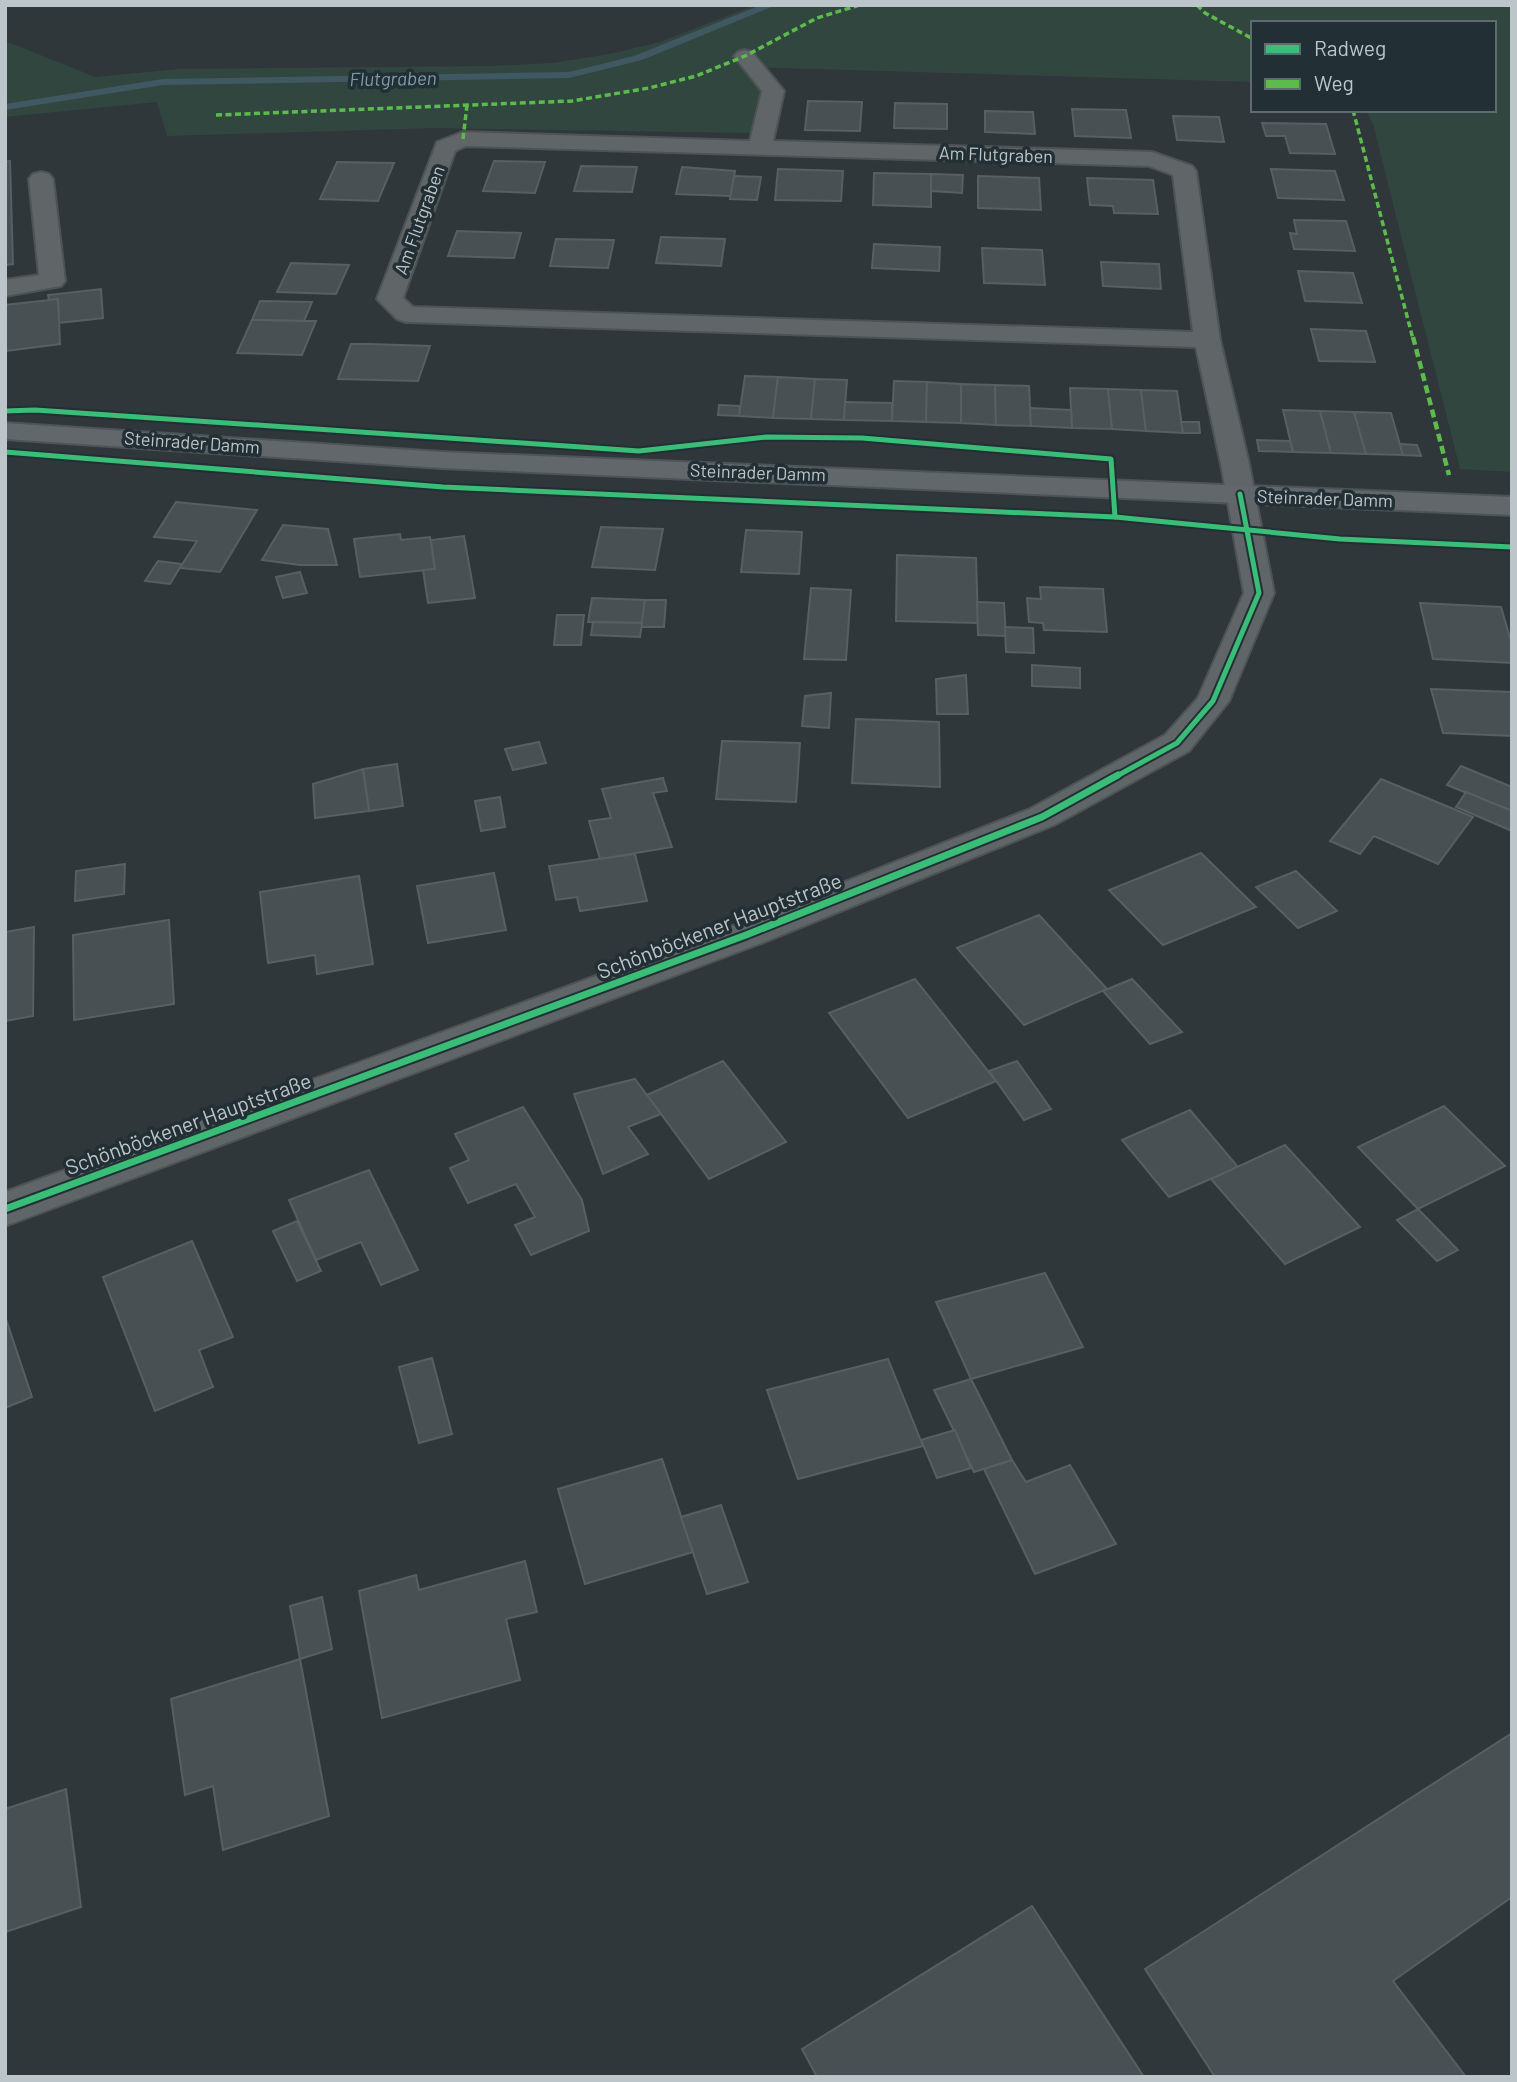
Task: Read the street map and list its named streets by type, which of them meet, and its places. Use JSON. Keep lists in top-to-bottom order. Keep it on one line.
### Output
{"streets":{"main road":["Steinrader Damm"],"street":["Am Flutgraben","Schönböckener Hauptstraße"]},"crossings":[["Am Flutgraben","Steinrader Damm"],["Am Flutgraben","Schönböckener Hauptstraße"],["Steinrader Damm","Schönböckener Hauptstraße"]],"water":["Flutgraben"],"legend":["Radweg","Weg"]}
